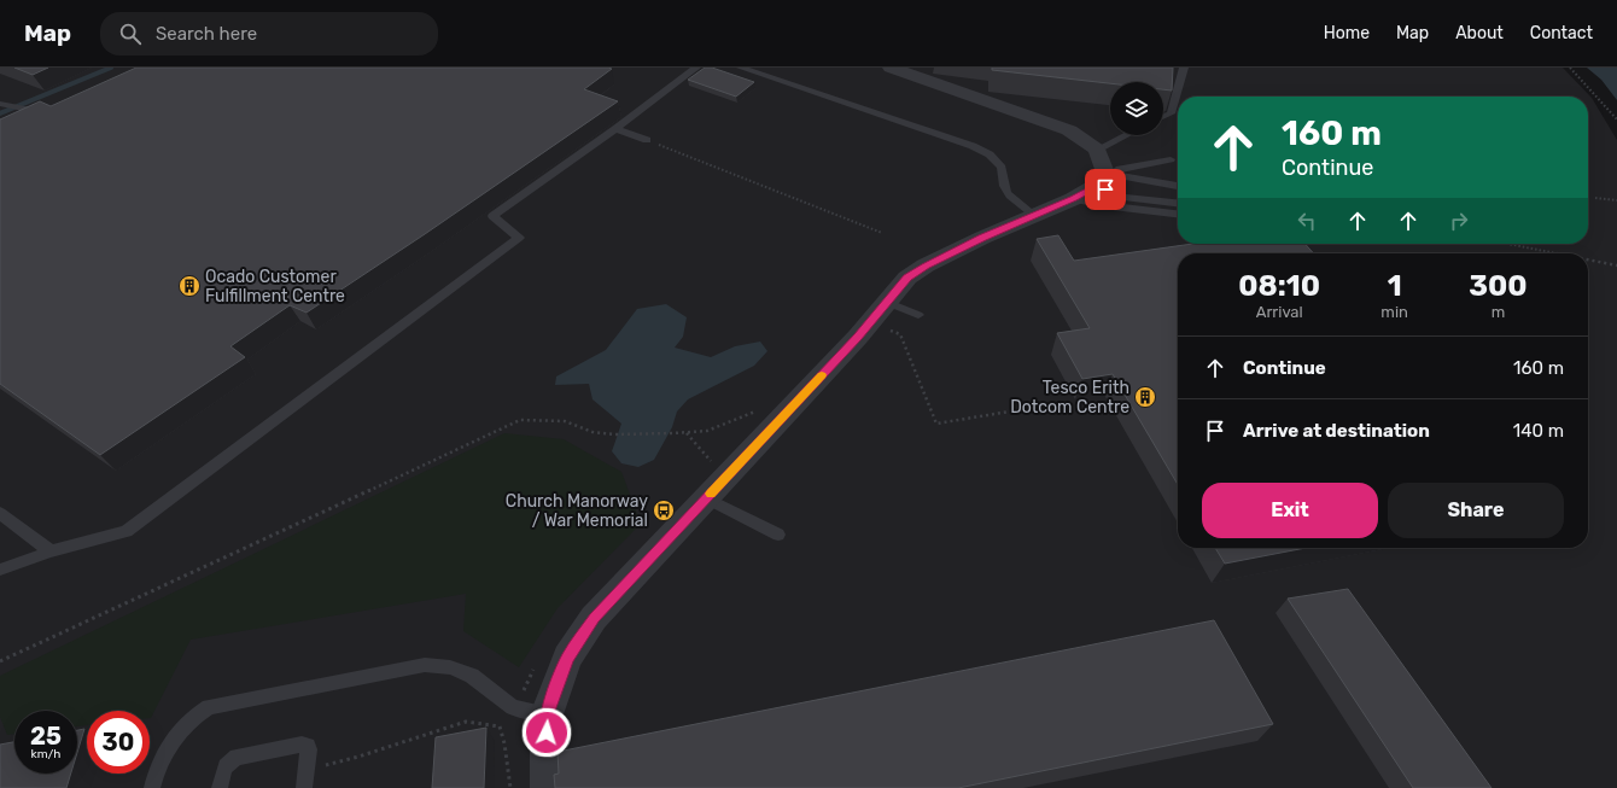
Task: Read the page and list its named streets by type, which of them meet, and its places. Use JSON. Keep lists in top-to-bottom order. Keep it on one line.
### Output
{"places":{"building":["Ocado Customer Fulfillment Centre","Tesco Erith Dotcom Centre"],"bus stop":["Church Manorway / War Memorial"]},"page":{"header":"Map","search":"Search here","nav":["Home","Map","About","Contact"],"turn":["160 m","Continue"],"eta":["08:10","Arrival","1","min","300","m"],"list":[{"name":"Continue","value":"160 m"},{"name":"Arrive at destination","value":"140 m"}],"buttons":["Exit","Share"],"speed":"25 km/h","limit":"30"}}
